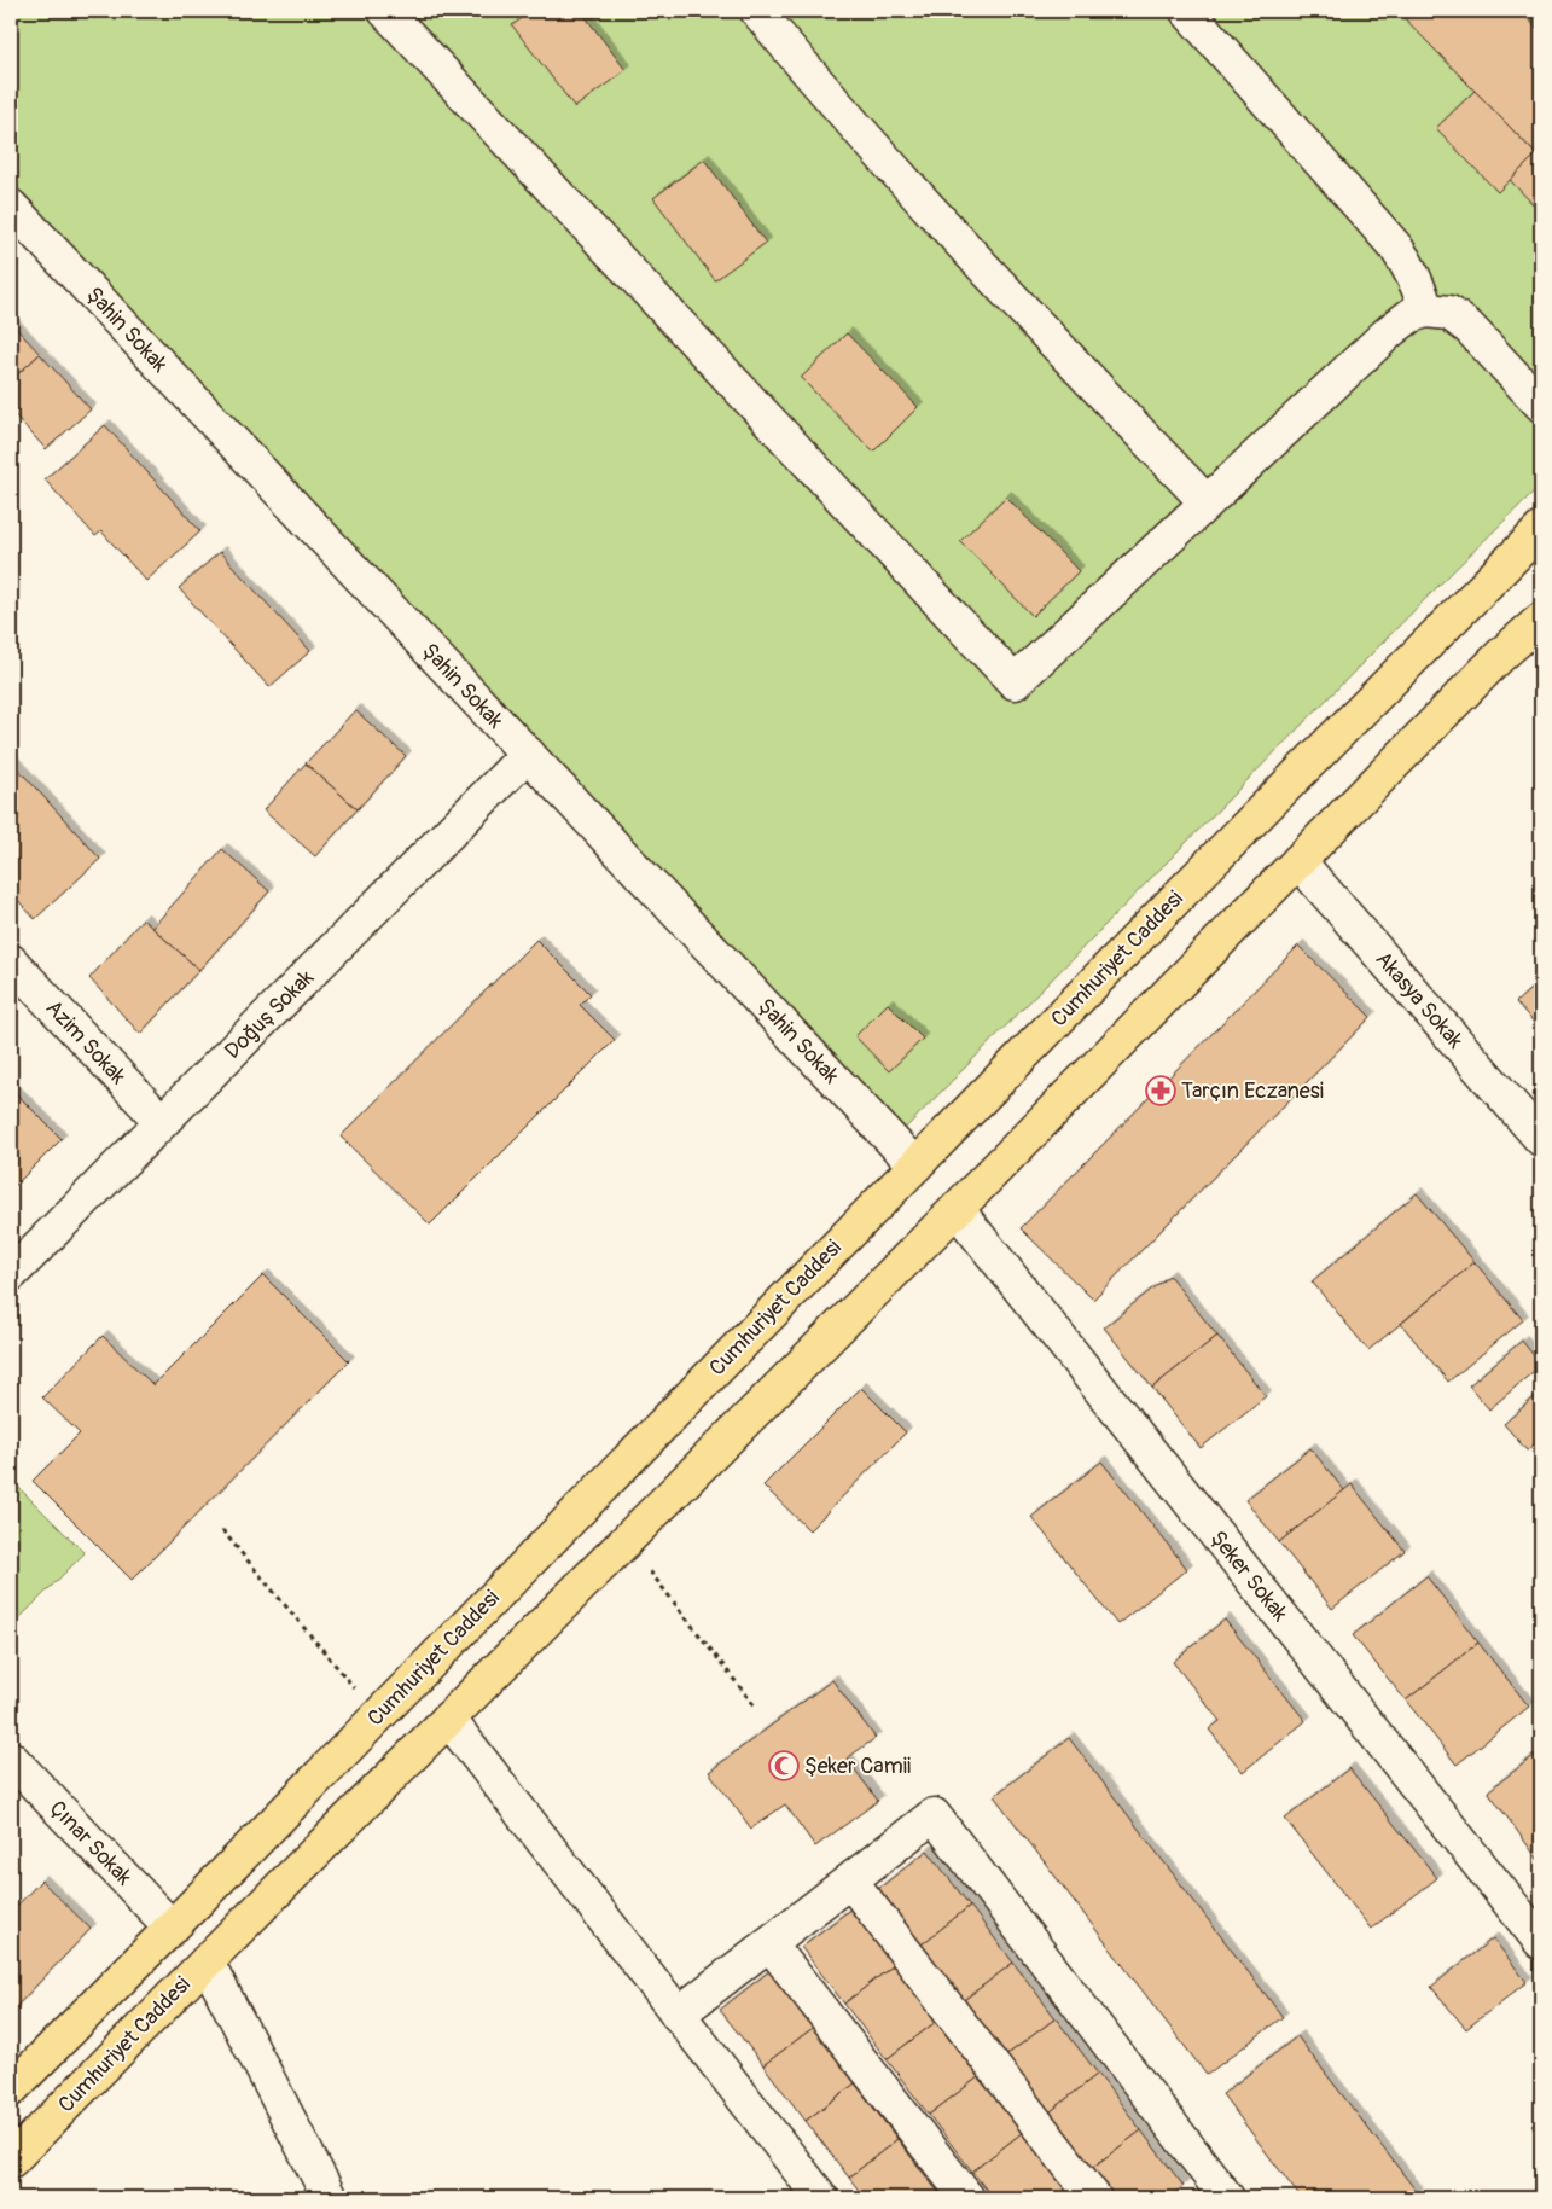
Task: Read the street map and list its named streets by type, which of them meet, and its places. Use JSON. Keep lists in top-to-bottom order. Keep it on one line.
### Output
{"streets":{"highway":["Cumhuriyet Caddesi"],"street":["Şahin Sokak","Akasya Sokak","Doğuş Sokak","Azim Sokak","Şeker Sokak","Çınar Sokak"]},"crossings":[["Şahin Sokak","Cumhuriyet Caddesi"],["Şahin Sokak","Doğuş Sokak"],["Cumhuriyet Caddesi","Akasya Sokak"],["Cumhuriyet Caddesi","Şeker Sokak"],["Cumhuriyet Caddesi","Çınar Sokak"],["Doğuş Sokak","Azim Sokak"]],"places":{"pharmacy":["Tarçın Eczanesi"],"mosque":["Şeker Camii"]}}
